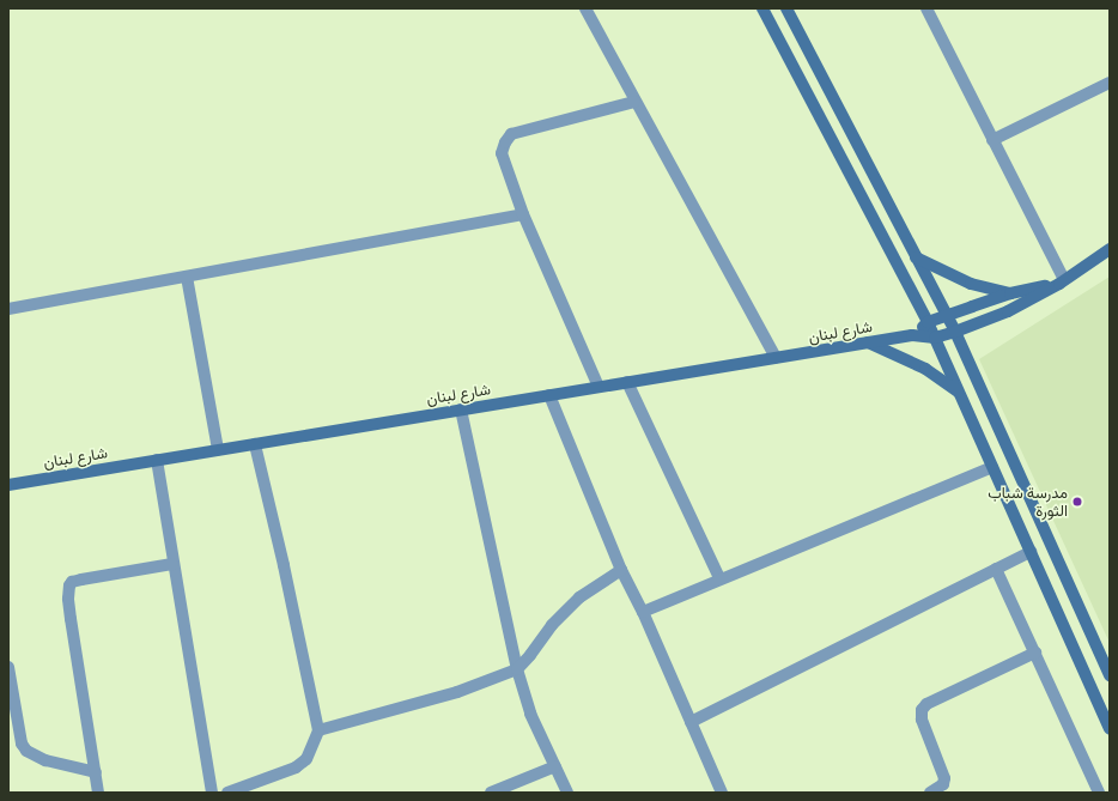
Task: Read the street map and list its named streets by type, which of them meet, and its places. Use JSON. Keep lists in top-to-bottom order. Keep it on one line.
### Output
{"streets":{"street":["شارع لبنان"]},"places":["مدرسة شباب الثورة"]}
